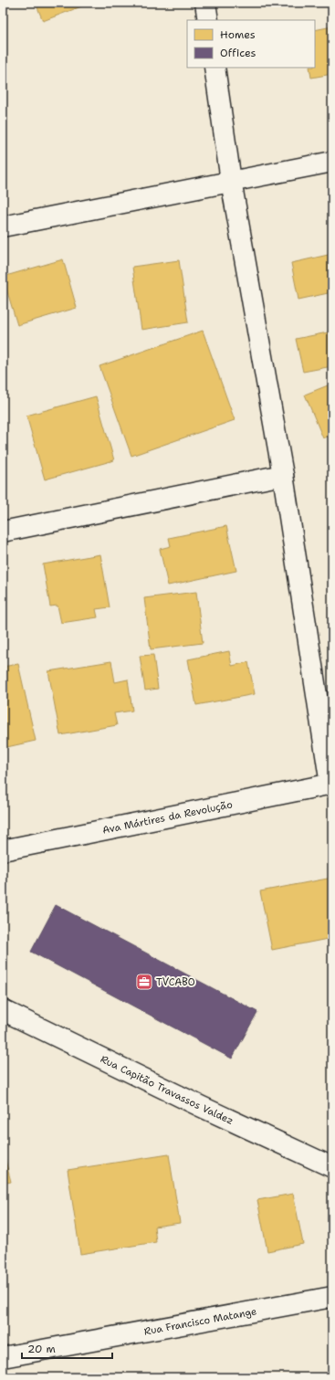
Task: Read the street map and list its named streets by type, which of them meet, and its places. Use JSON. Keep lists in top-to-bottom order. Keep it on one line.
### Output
{"streets":{"street":["Ava Mártires da Revolução","Rua Capitão Travassos Valdez","Rua Francisco Matange"]},"places":{"office":["TVCABO"]},"legend":["Homes","Offices"],"scale_bar":"20 m"}
